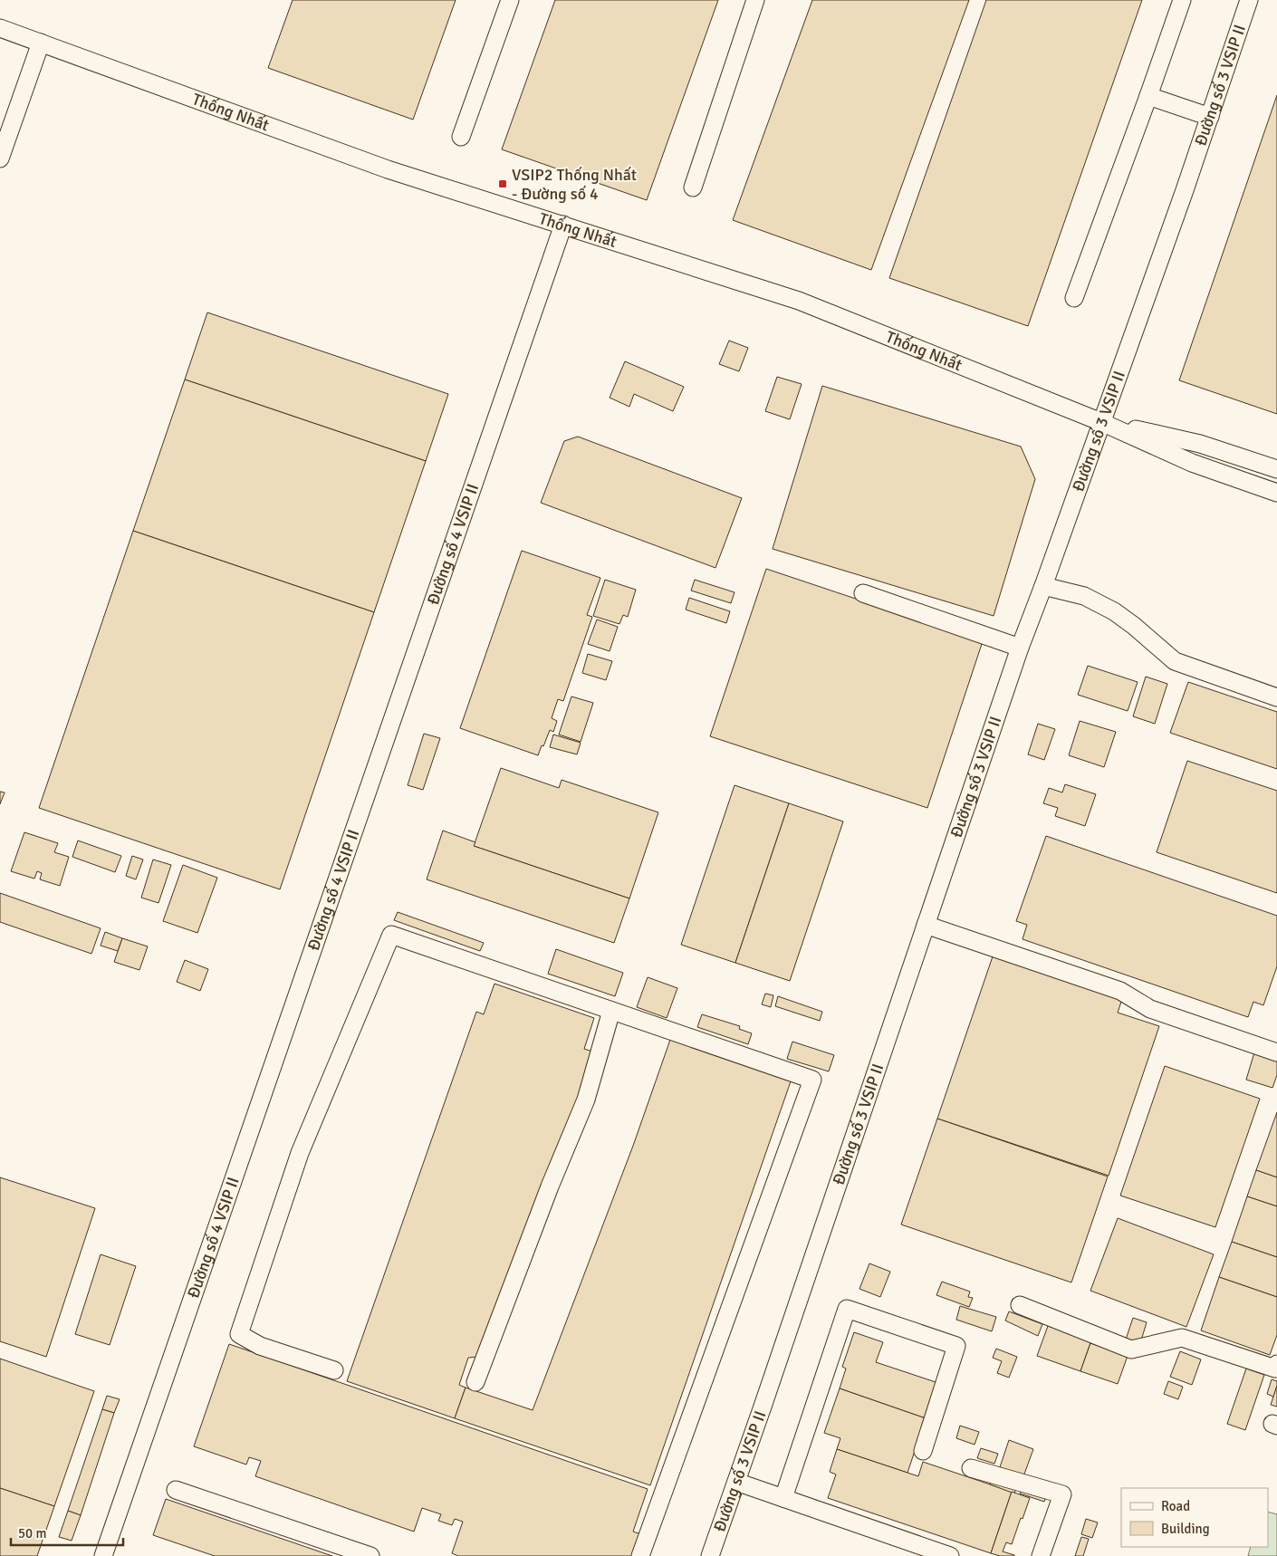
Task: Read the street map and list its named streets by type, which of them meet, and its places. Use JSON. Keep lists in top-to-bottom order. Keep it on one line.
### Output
{"streets":{"street":["Đường số 3 VSIP II","Thống Nhất","Đường số 4 VSIP II"]},"crossings":[["Đường số 3 VSIP II","Thống Nhất"],["Thống Nhất","Đường số 4 VSIP II"]],"places":{"transit":["VSIP2 Thống Nhất - Đường số 4"]},"legend":["Road","Building"],"scale_bar":"50 m"}
